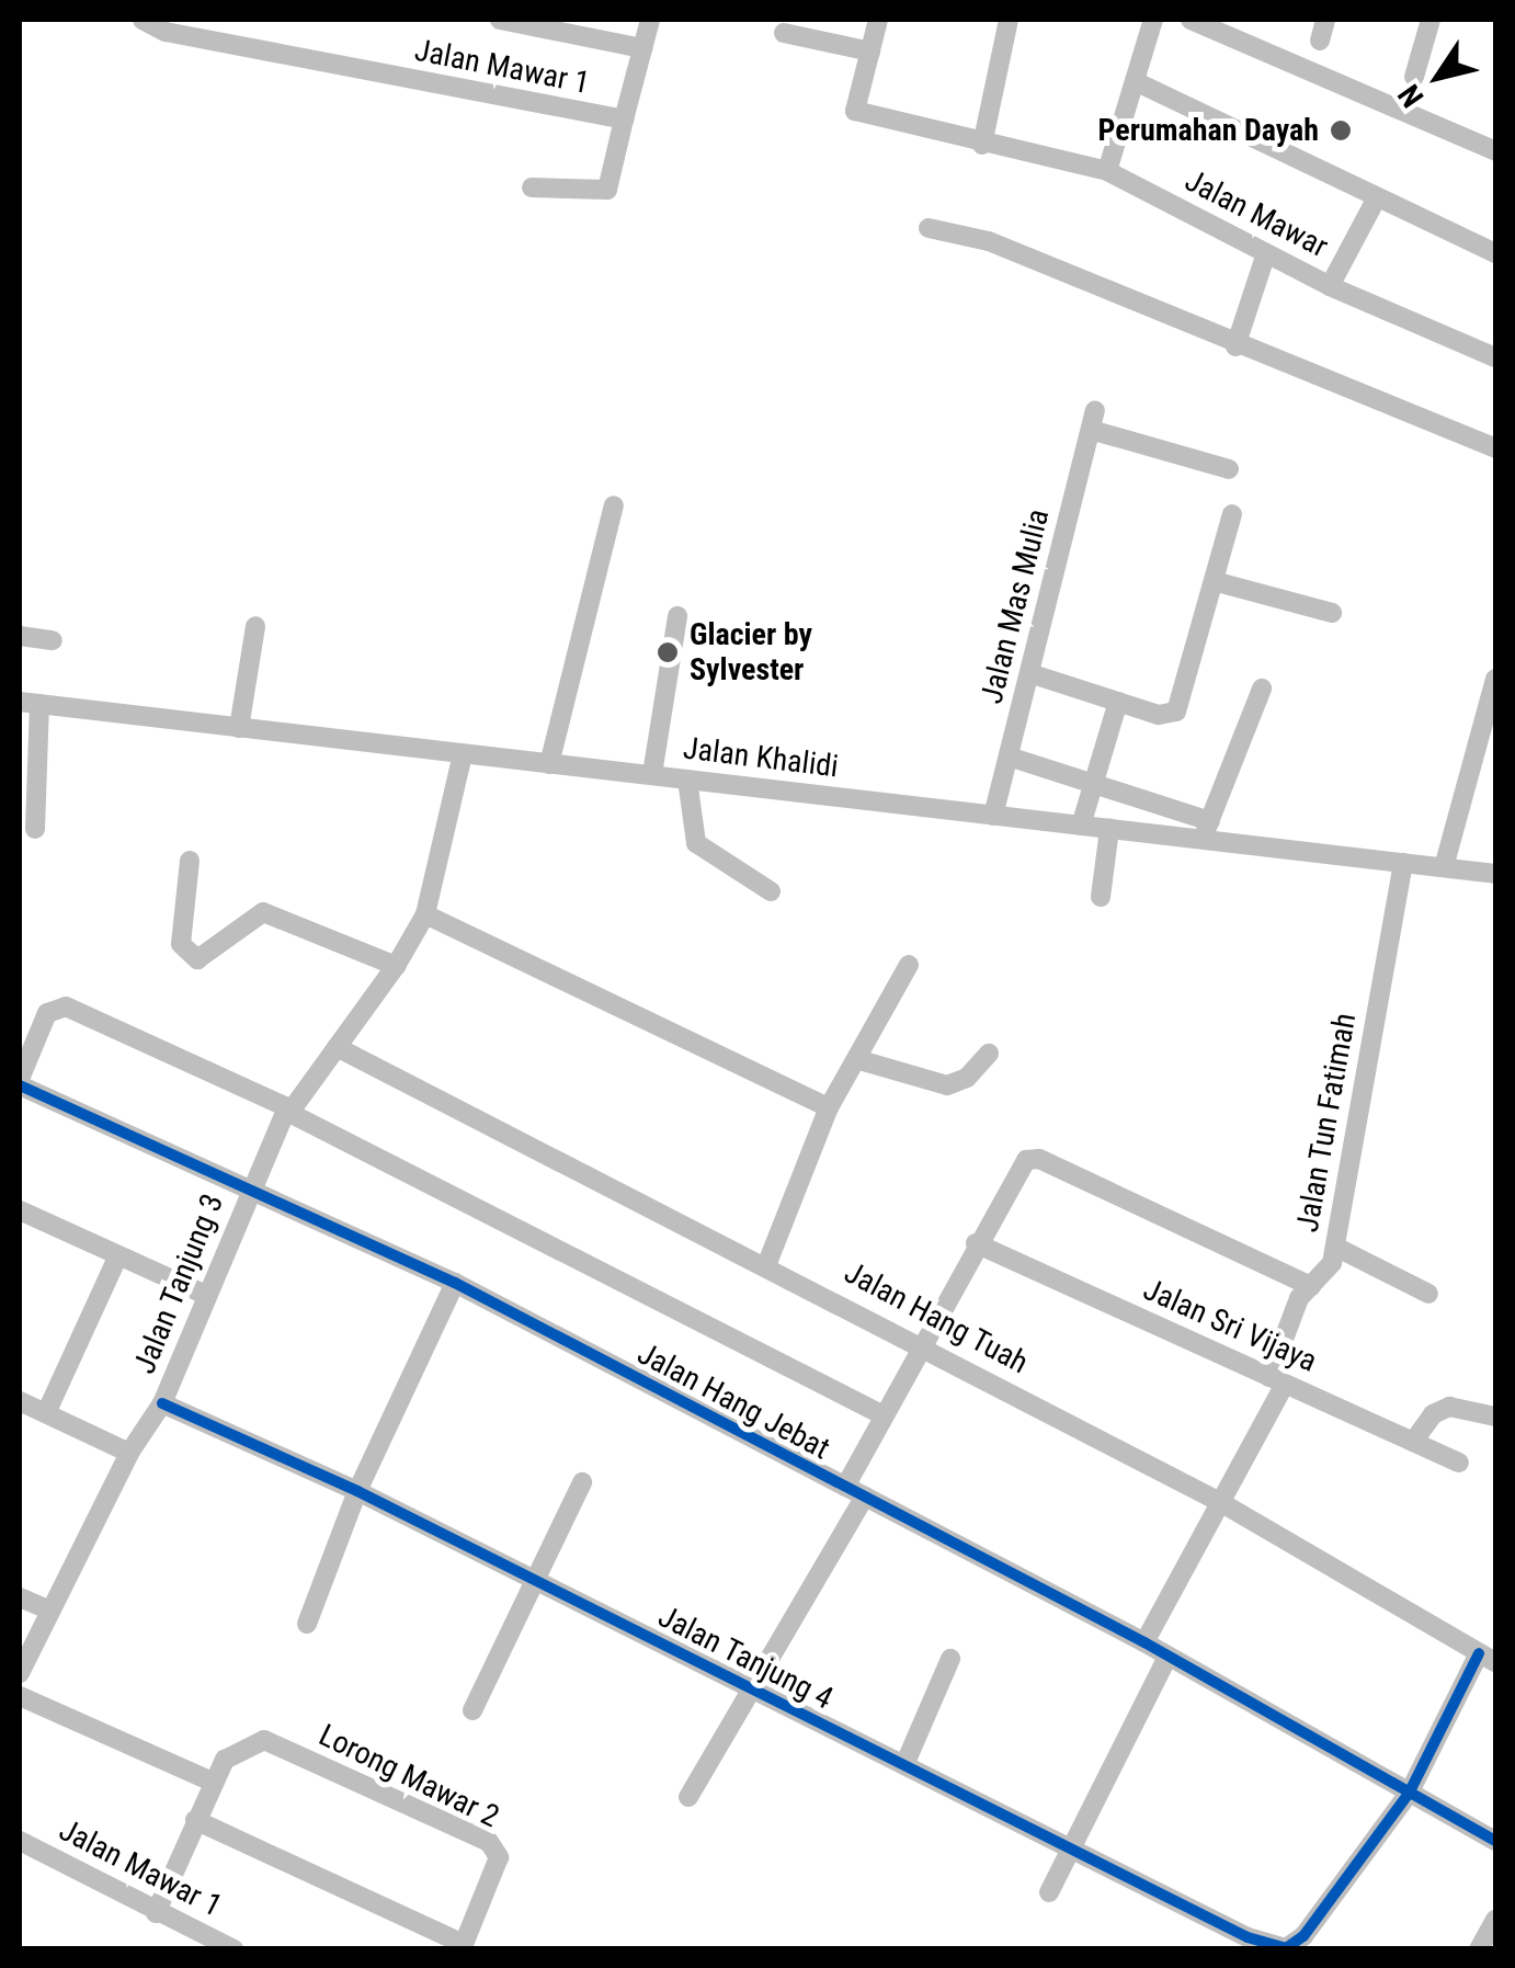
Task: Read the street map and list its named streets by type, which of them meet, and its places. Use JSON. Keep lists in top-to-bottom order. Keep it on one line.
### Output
{"streets":{"street":["Jalan Mawar 1","Jalan Mawar","Jalan Mas Mulia","Jalan Khalidi","Jalan Tun Fatimah","Jalan Tanjung 3","Jalan Hang Tuah","Jalan Sri Vijaya","Jalan Hang Jebat","Jalan Tanjung 4","Lorong Mawar 2"]},"crossings":[["Jalan Mawar 1","Lorong Mawar 2"],["Jalan Mas Mulia","Jalan Khalidi"],["Jalan Khalidi","Jalan Tun Fatimah"],["Jalan Khalidi","Jalan Tanjung 3"],["Jalan Tun Fatimah","Jalan Hang Tuah"],["Jalan Tun Fatimah","Jalan Sri Vijaya"],["Jalan Tun Fatimah","Jalan Hang Jebat"],["Jalan Tanjung 3","Jalan Hang Tuah"],["Jalan Tanjung 3","Jalan Hang Jebat"],["Jalan Tanjung 3","Jalan Tanjung 4"],["Jalan Hang Jebat","Jalan Tanjung 4"]],"places":["Perumahan Dayah","Glacier by Sylvester"],"north":"bottom left"}
